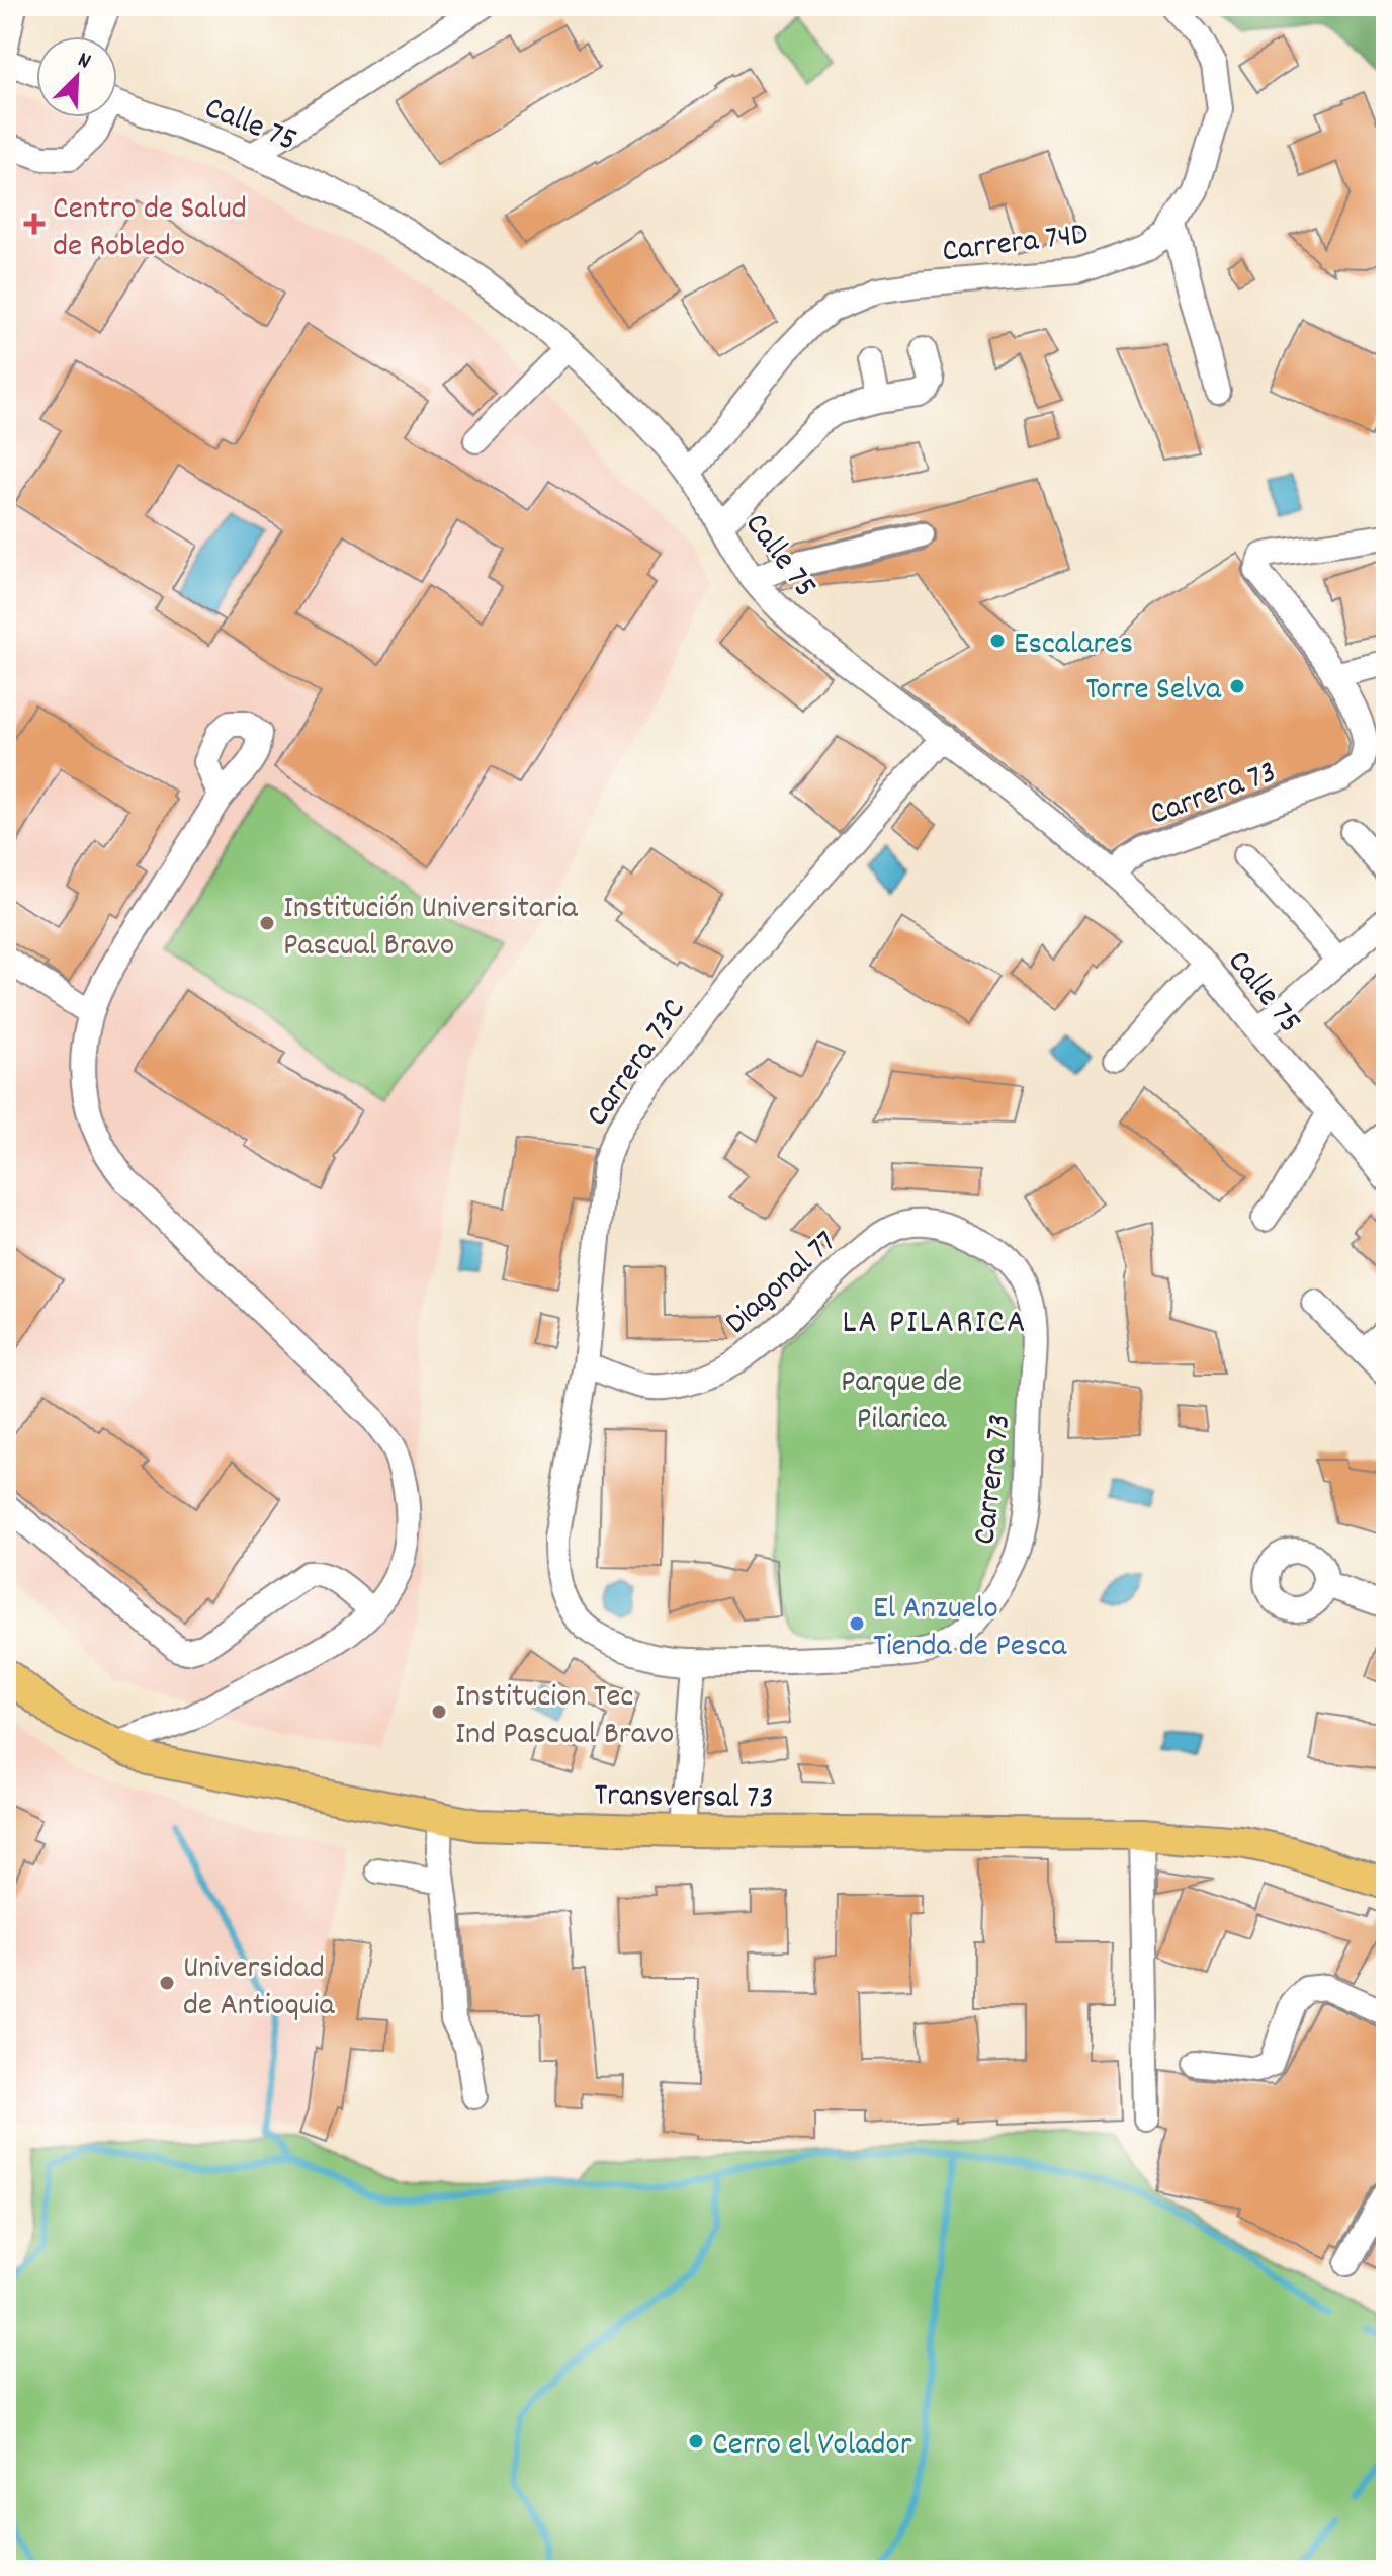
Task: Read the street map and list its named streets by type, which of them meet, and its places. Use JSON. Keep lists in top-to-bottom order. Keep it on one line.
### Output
{"streets":{"main road":["Transversal 73"],"street":["Calle 75","Carrera 74D","Carrera 73","Carrera 73C","Diagonal 77"]},"crossings":[["Calle 75","Carrera 74D"],["Calle 75","Carrera 73"],["Calle 75","Carrera 73C"],["Carrera 73","Carrera 73C"],["Carrera 73","Diagonal 77"],["Carrera 73C","Diagonal 77"]],"districts":["LA PILARICA"],"parks":["Parque de Pilarica"],"places":{"health":["Centro de Salud de Robledo"],"other":["Escalares","Torre Selva","Institución Universitaria Pascual Bravo","El Anzuelo Tienda de Pesca","Institucion Tec Ind Pascual Bravo","Universidad de Antioquia","Cerro el Volador"]},"north":"top right"}
